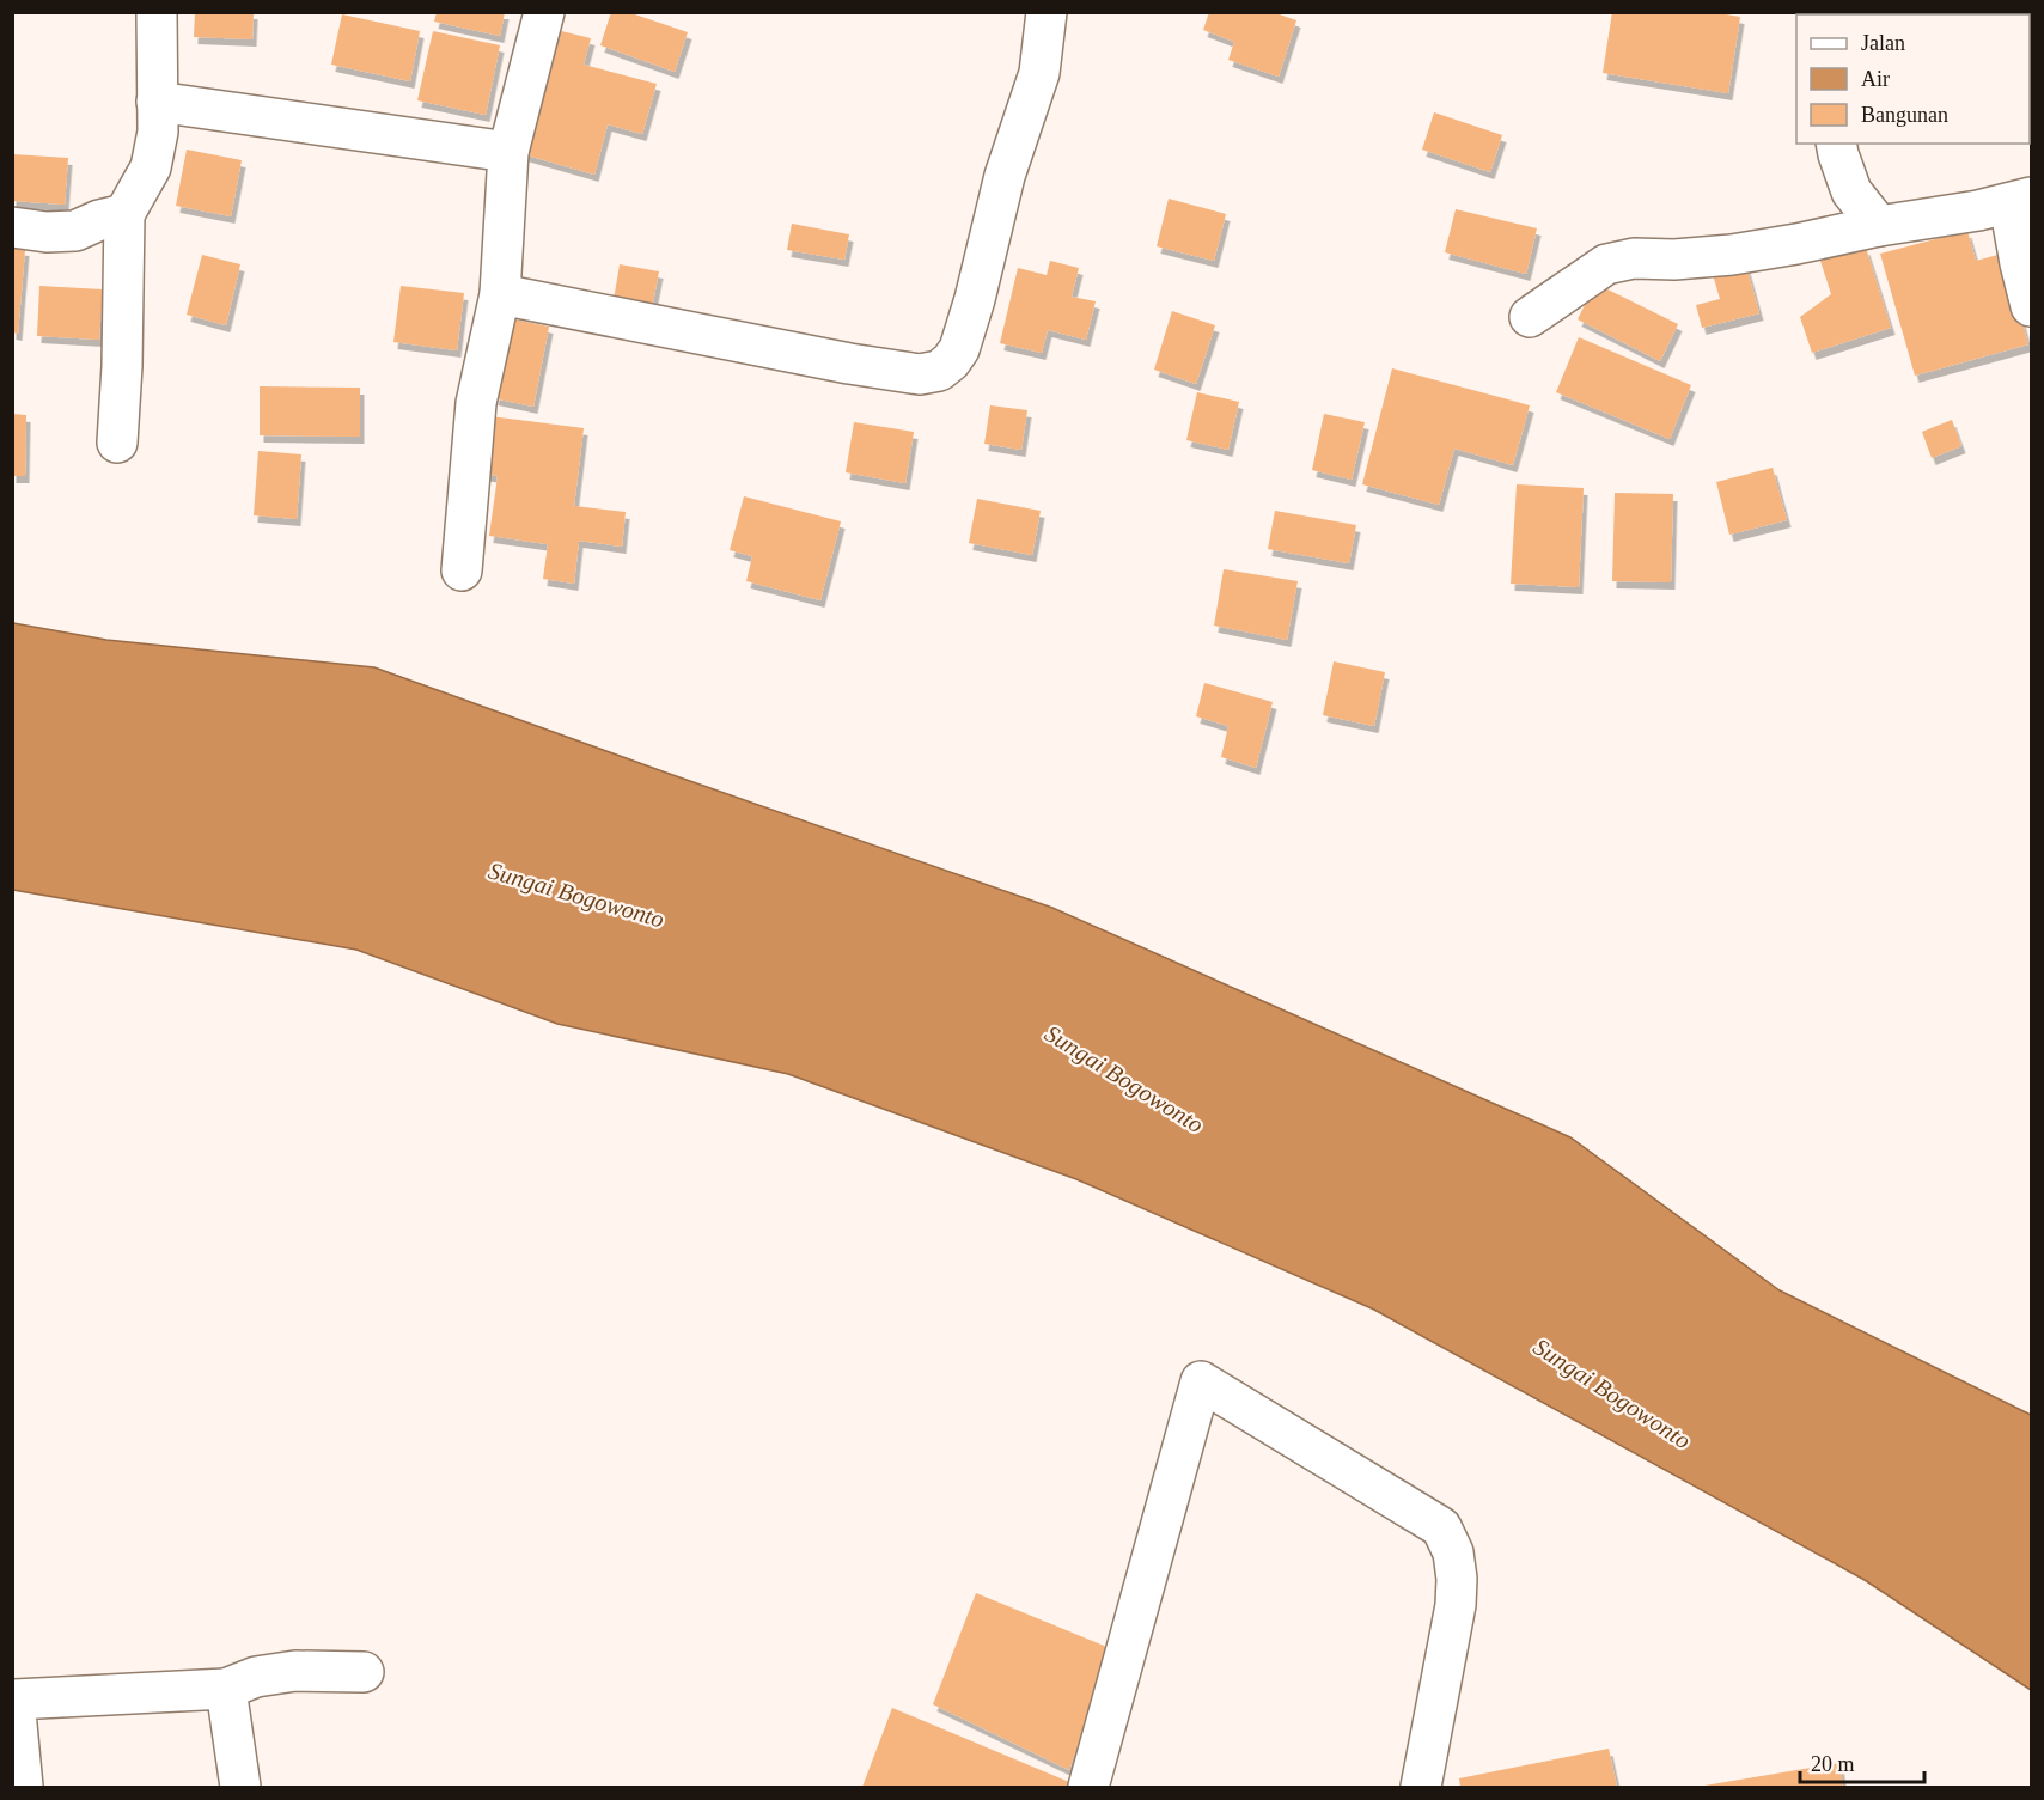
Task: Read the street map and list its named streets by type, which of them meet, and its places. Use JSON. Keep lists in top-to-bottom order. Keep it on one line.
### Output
{"water":["Sungai Bogowonto"],"legend":["Jalan","Air","Bangunan"],"scale_bar":"20 m"}
